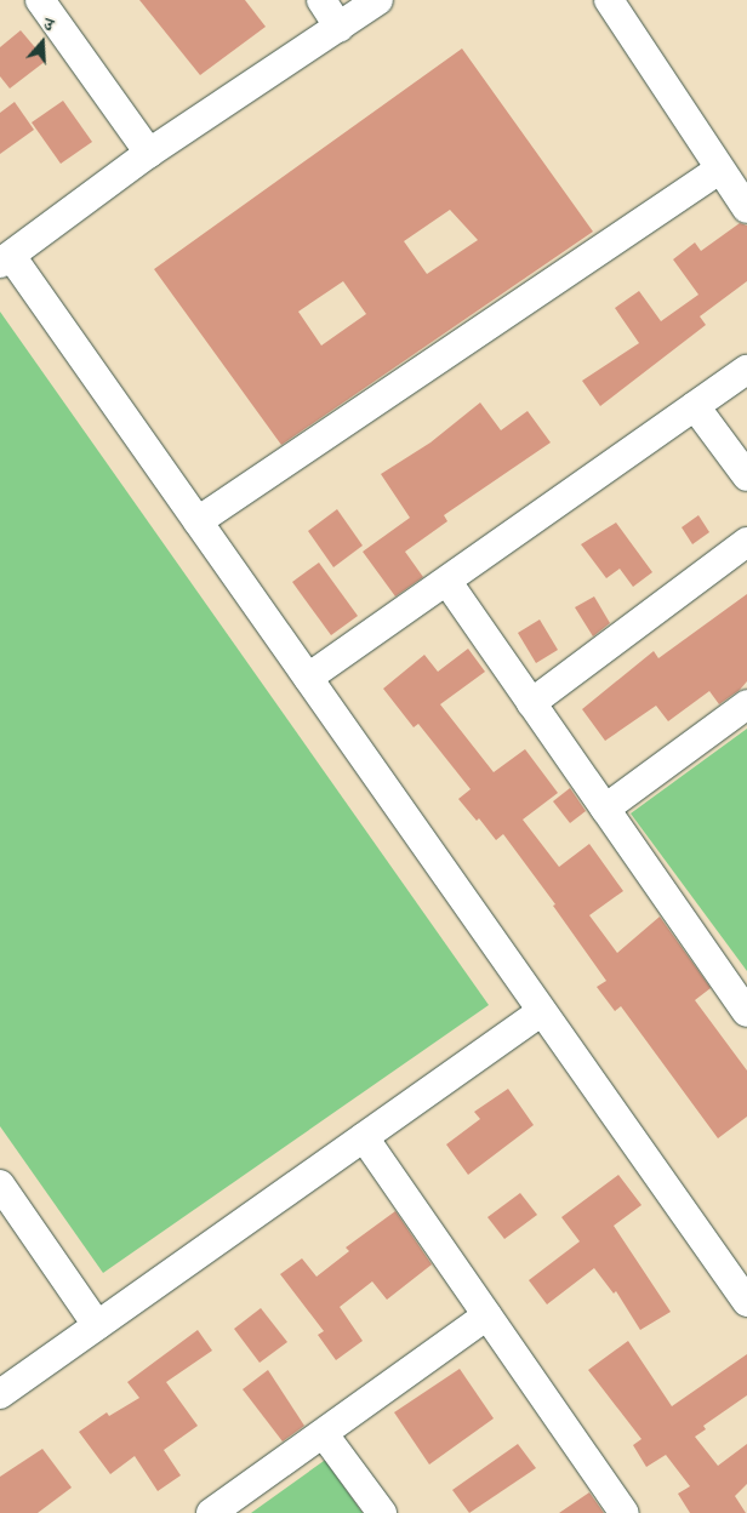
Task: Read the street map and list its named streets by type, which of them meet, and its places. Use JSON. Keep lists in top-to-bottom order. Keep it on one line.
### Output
{"north":"top"}
